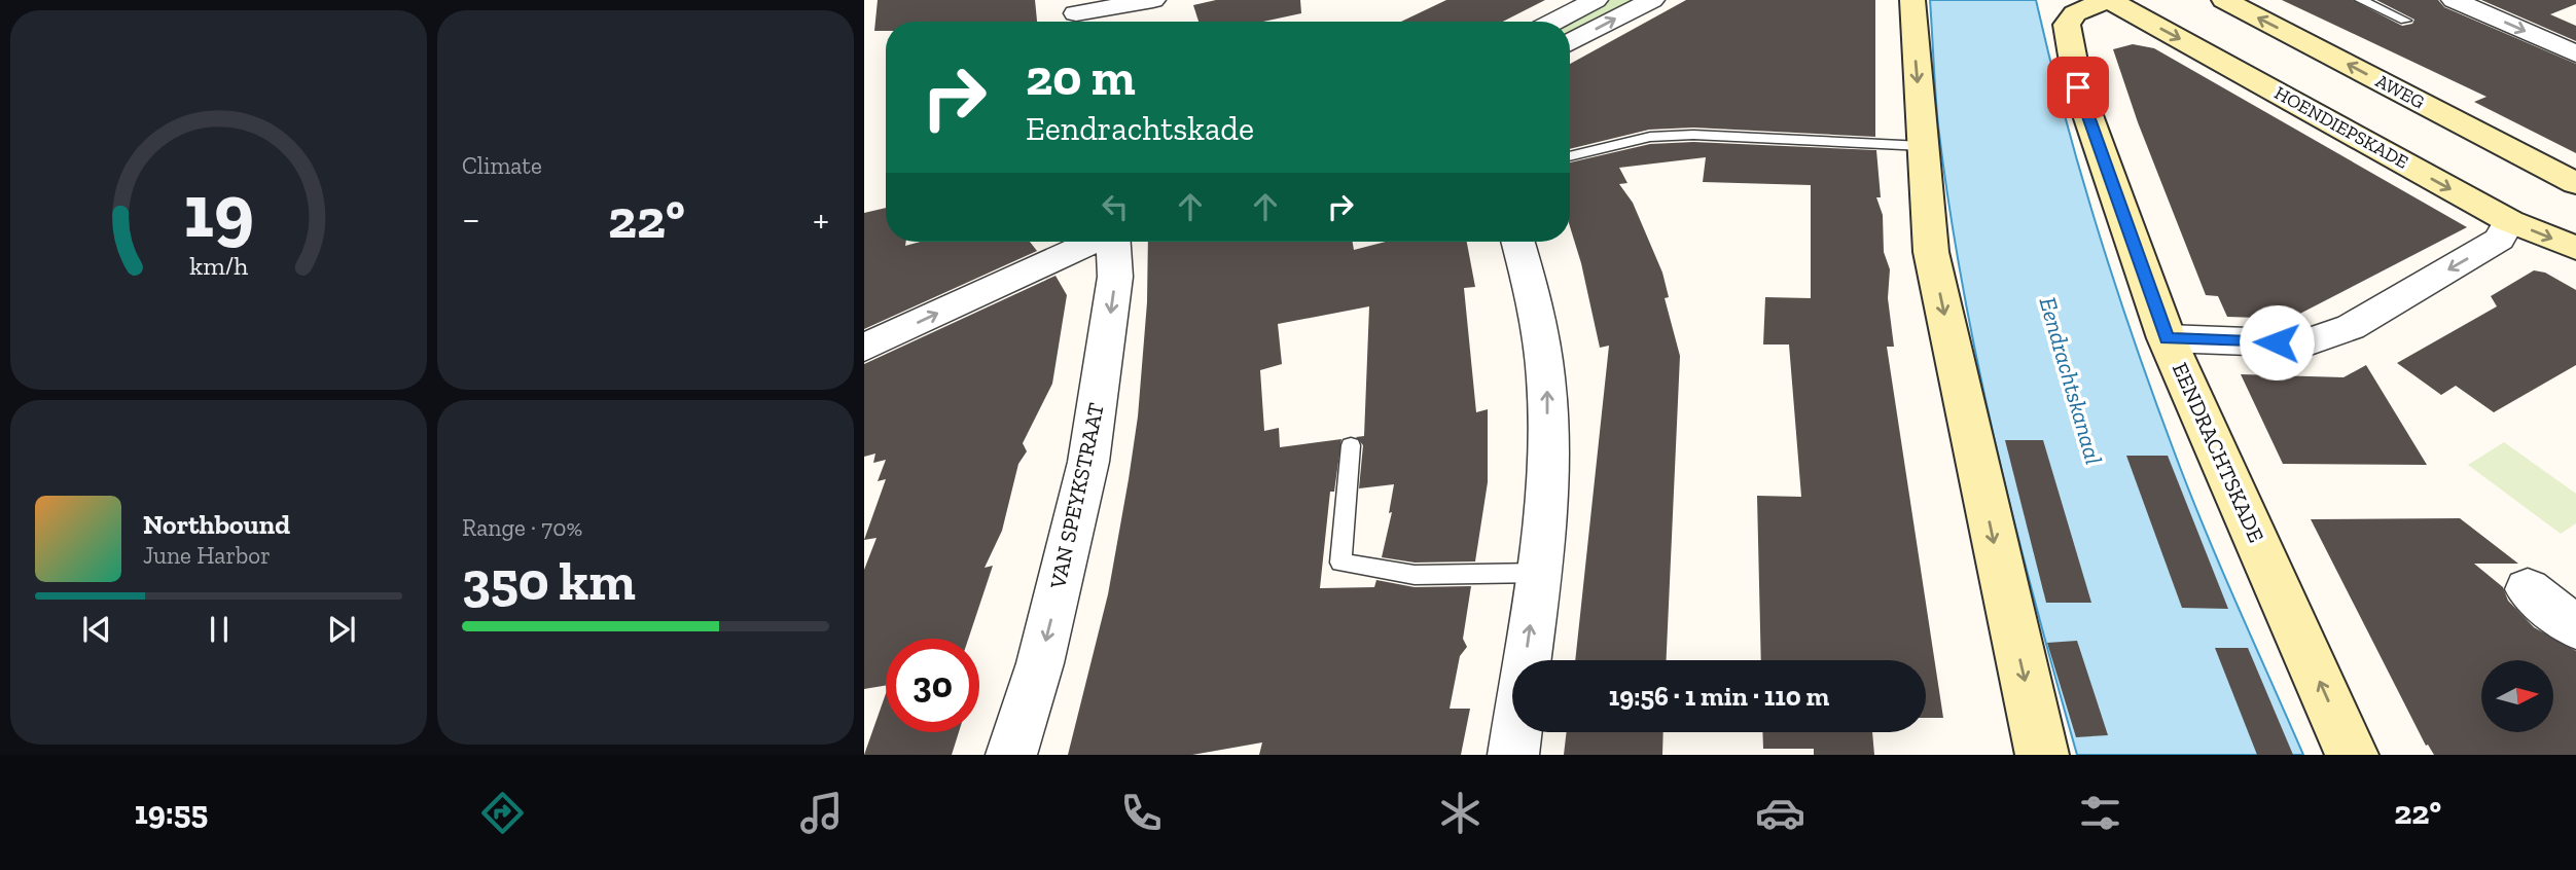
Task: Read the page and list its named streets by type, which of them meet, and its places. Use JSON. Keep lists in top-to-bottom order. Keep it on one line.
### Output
{"streets":{"main road":["AWEG","HOENDIEPSKADE","EENDRACHTSKADE"],"street":["VAN SPEYKSTRAAT"]},"crossings":[["HOENDIEPSKADE","EENDRACHTSKADE"]],"one_way":["AWEG","HOENDIEPSKADE","VAN SPEYKSTRAAT"],"water":["Eendrachtskanaal"],"north":"right","page":{"tile":["Climate",["Range · 70%","350 km"]],"turn":["20 m","Eendrachtskade"],"heat":["−","22°","+"],"song":["Northbound","June Harbor"],"limit":"30","trip":"19:56 · 1 min · 110 m","tabs":["19:55","22°"],"gauge":["19","km/h"]}}
